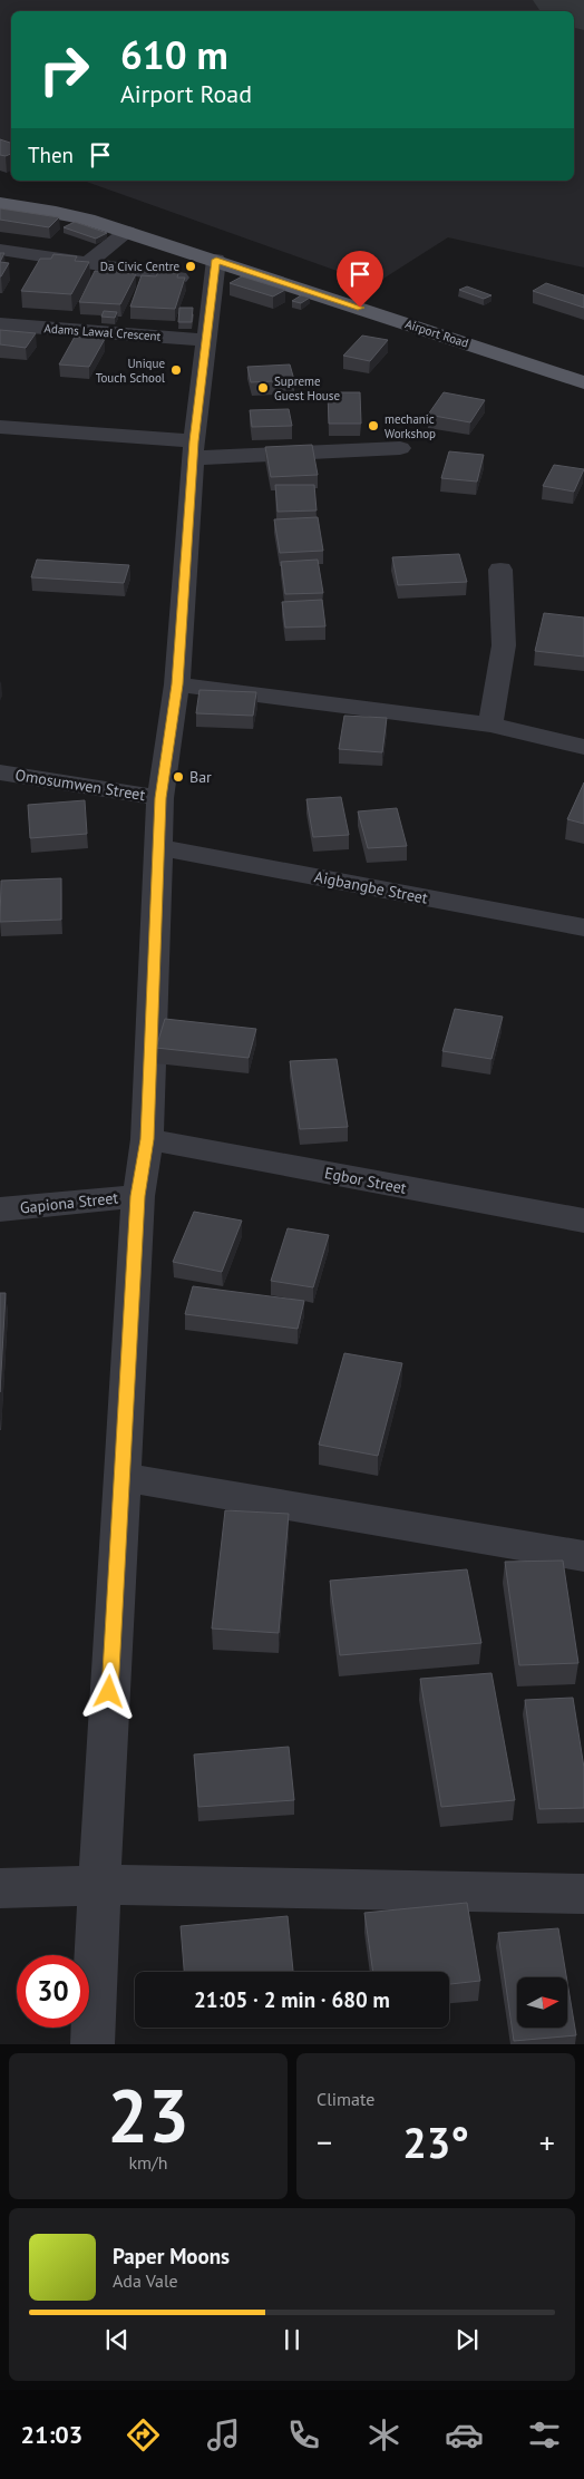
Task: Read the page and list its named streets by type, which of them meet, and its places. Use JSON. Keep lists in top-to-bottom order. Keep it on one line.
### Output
{"streets":{"main road":["Airport Road"],"street":["Adams Lawal Crescent","Omosumwen Street","Aigbangbe Street","Egbor Street","Gapiona Street"]},"places":["Da Civic Centre","Unique Touch School","Supreme Guest House","mechanic Workshop","Bar"],"north":"right","page":{"turn":["610 m","Airport Road"],"then":"Then","limit":"30","trip":"21:05 · 2 min · 680 m","tile":[["23","km/h"],"Climate"],"heat":["−","23°","+"],"song":["Paper Moons","Ada Vale"],"tabs":"21:03"}}
